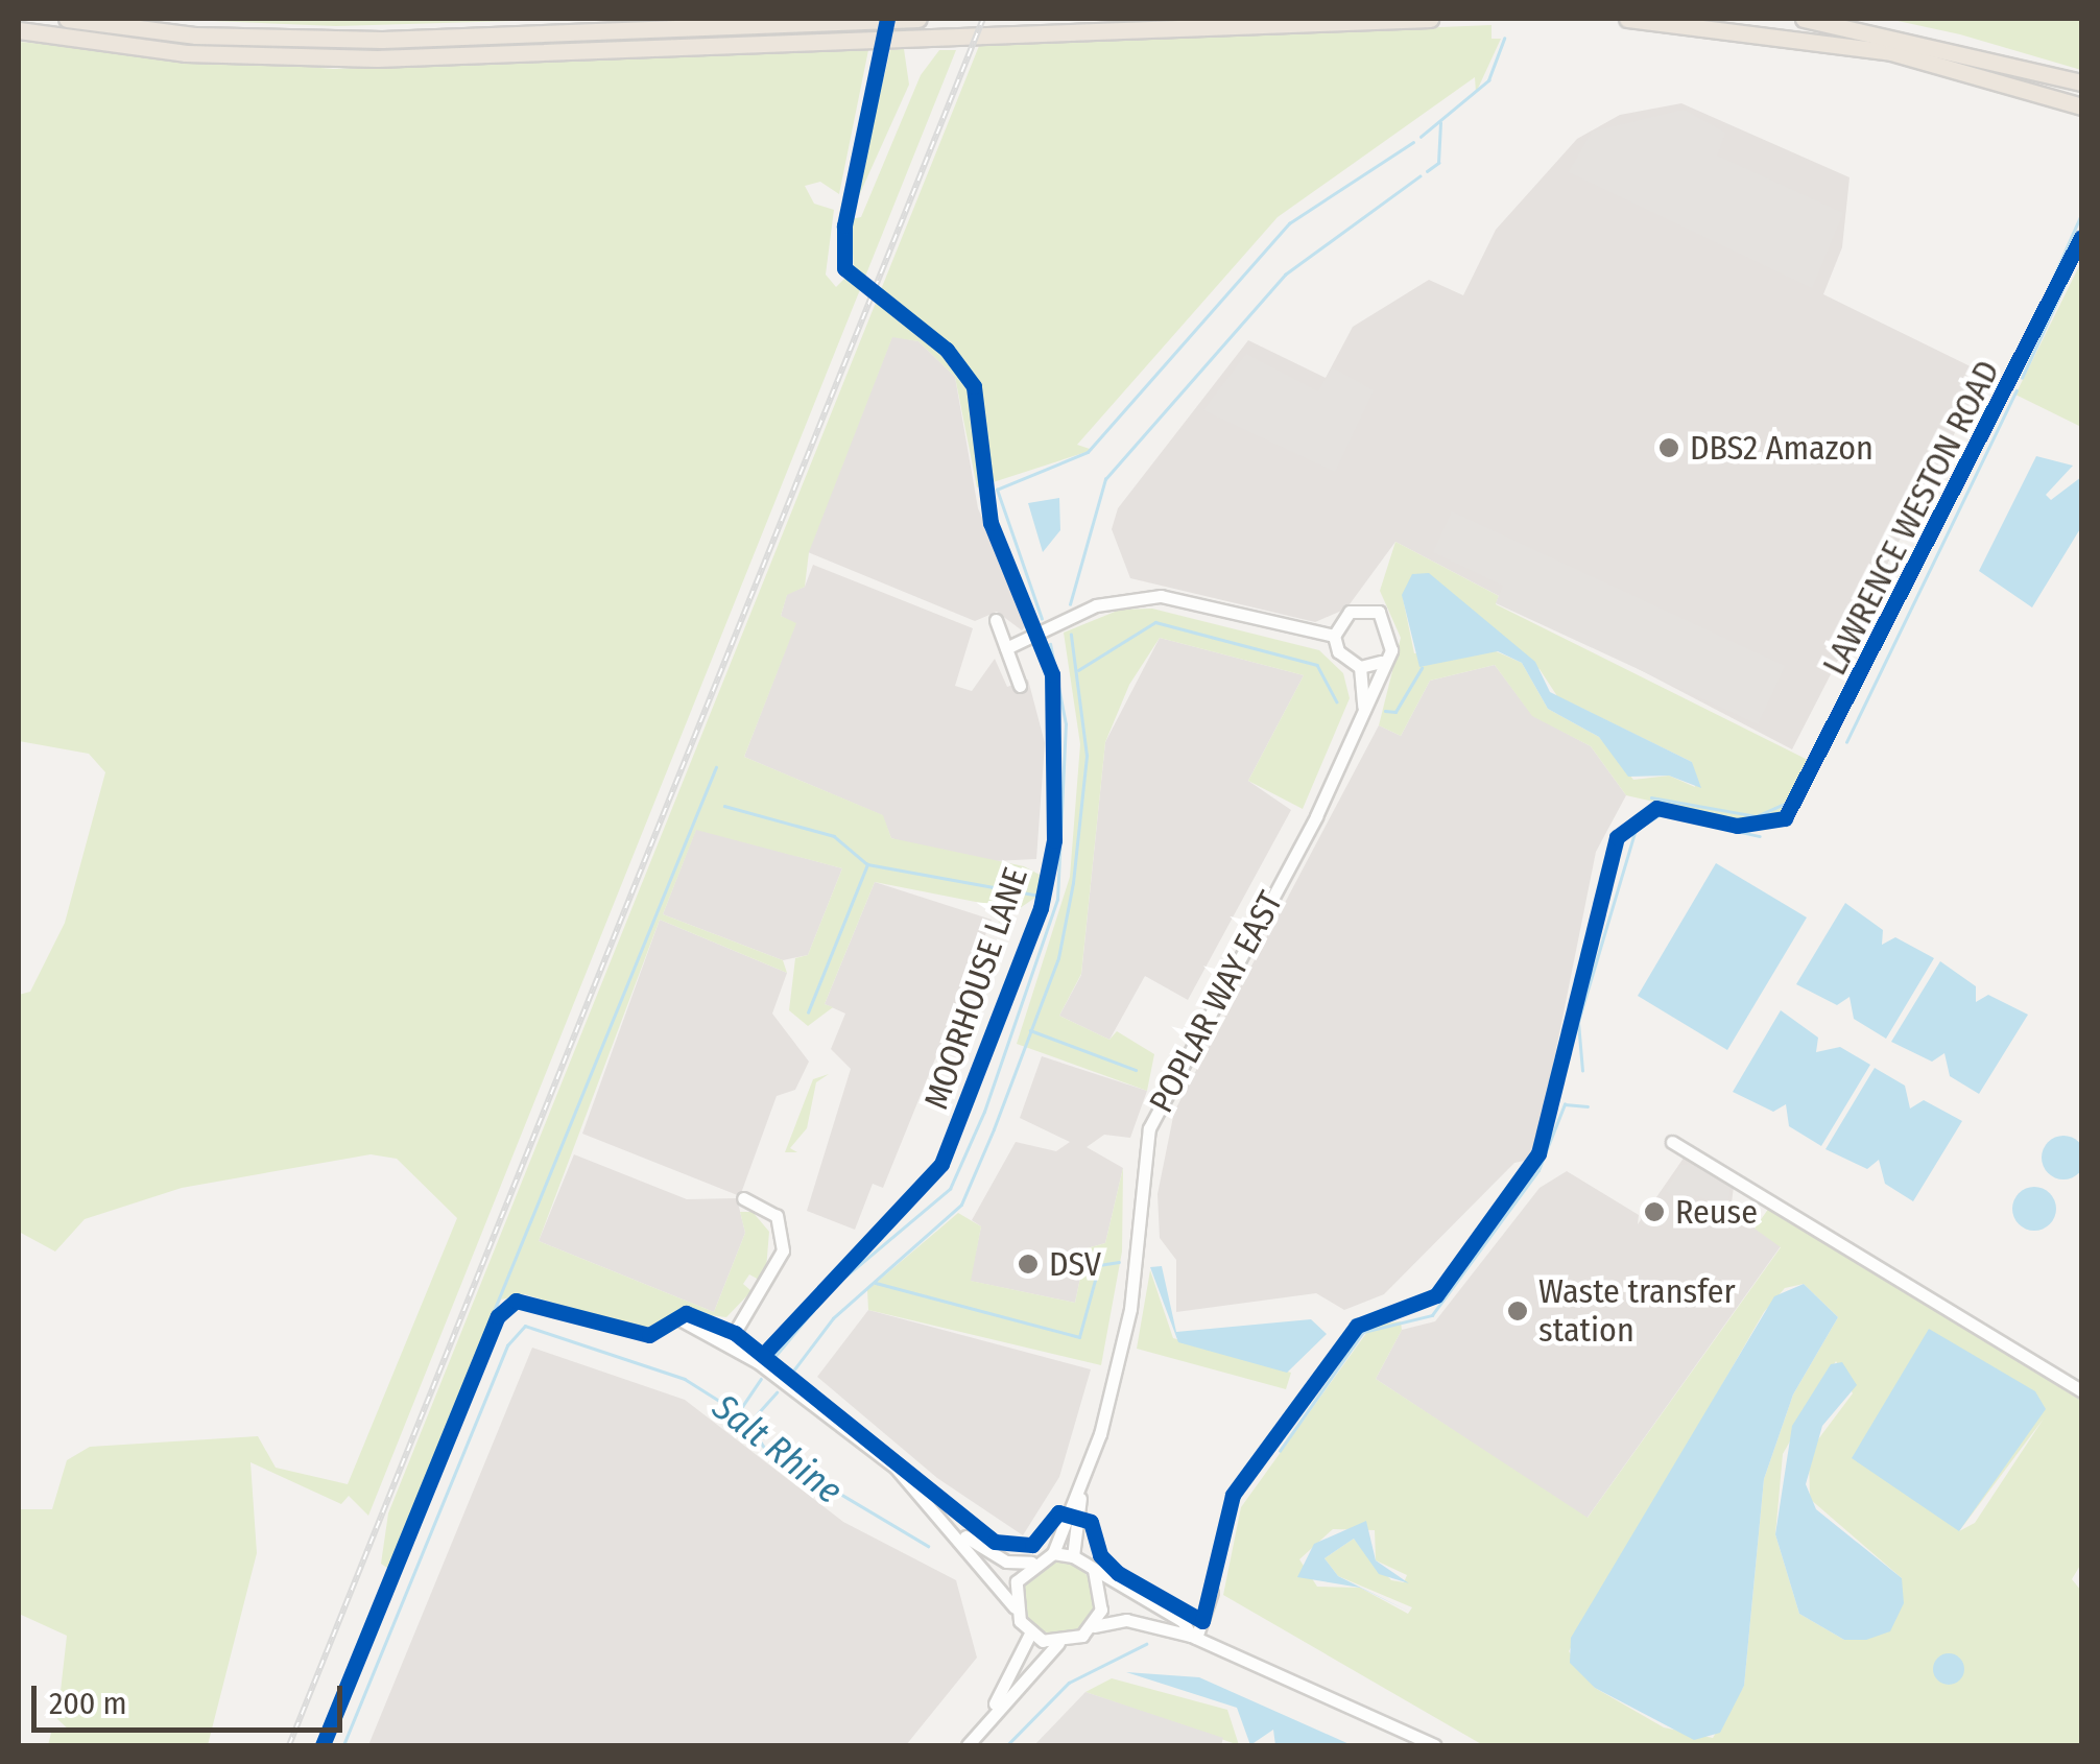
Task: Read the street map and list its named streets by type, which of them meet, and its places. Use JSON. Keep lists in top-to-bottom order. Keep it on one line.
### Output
{"streets":{"street":["POPLAR WAY EAST"],"cycle path":["LAWRENCE WESTON ROAD","MOORHOUSE LANE"]},"water":["Salt Rhine"],"places":["DBS2 Amazon","Reuse","DSV","Waste transfer station"],"scale_bar":"200 m"}
